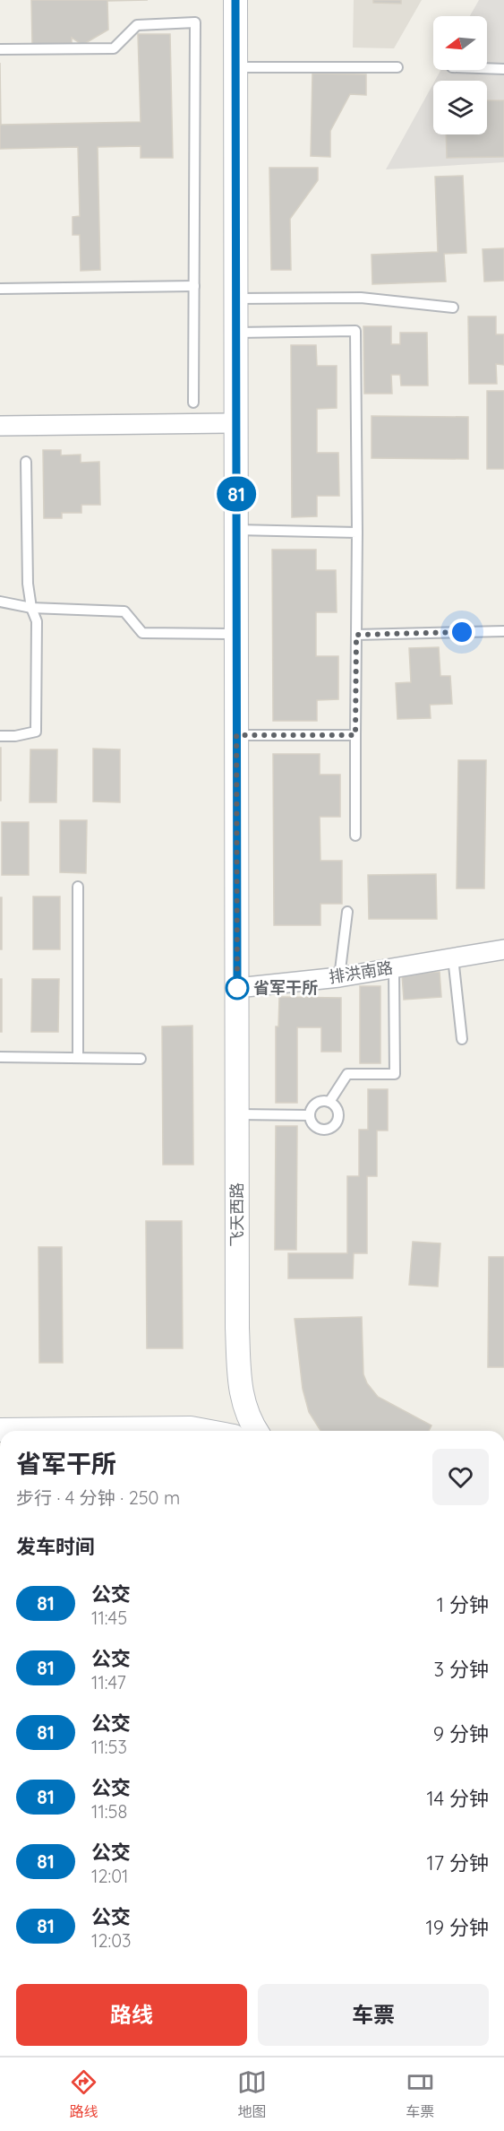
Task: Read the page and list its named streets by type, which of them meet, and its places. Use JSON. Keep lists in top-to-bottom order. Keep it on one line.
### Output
{"streets":{"street":["排洪南路","飞天西路"]},"crossings":[["排洪南路","飞天西路"]],"places":["省军干所"],"lines":["bus line 81"],"north":"left","page":{"on_map":"81","heading":[["省军干所","步行 · 4 分钟 · 250 m"],"发车时间"],"list":[{"mark":"81","name":"公交","note":"11:45","value":"1 分钟"},{"mark":"81","name":"公交","note":"11:47","value":"3 分钟"},{"mark":"81","name":"公交","note":"11:53","value":"9 分钟"},{"mark":"81","name":"公交","note":"11:58","value":"14 分钟"},{"mark":"81","name":"公交","note":"12:01","value":"17 分钟"},{"mark":"81","name":"公交","note":"12:03","value":"19 分钟"}],"buttons":["路线","车票"],"tabs":["路线","地图","车票"]}}
